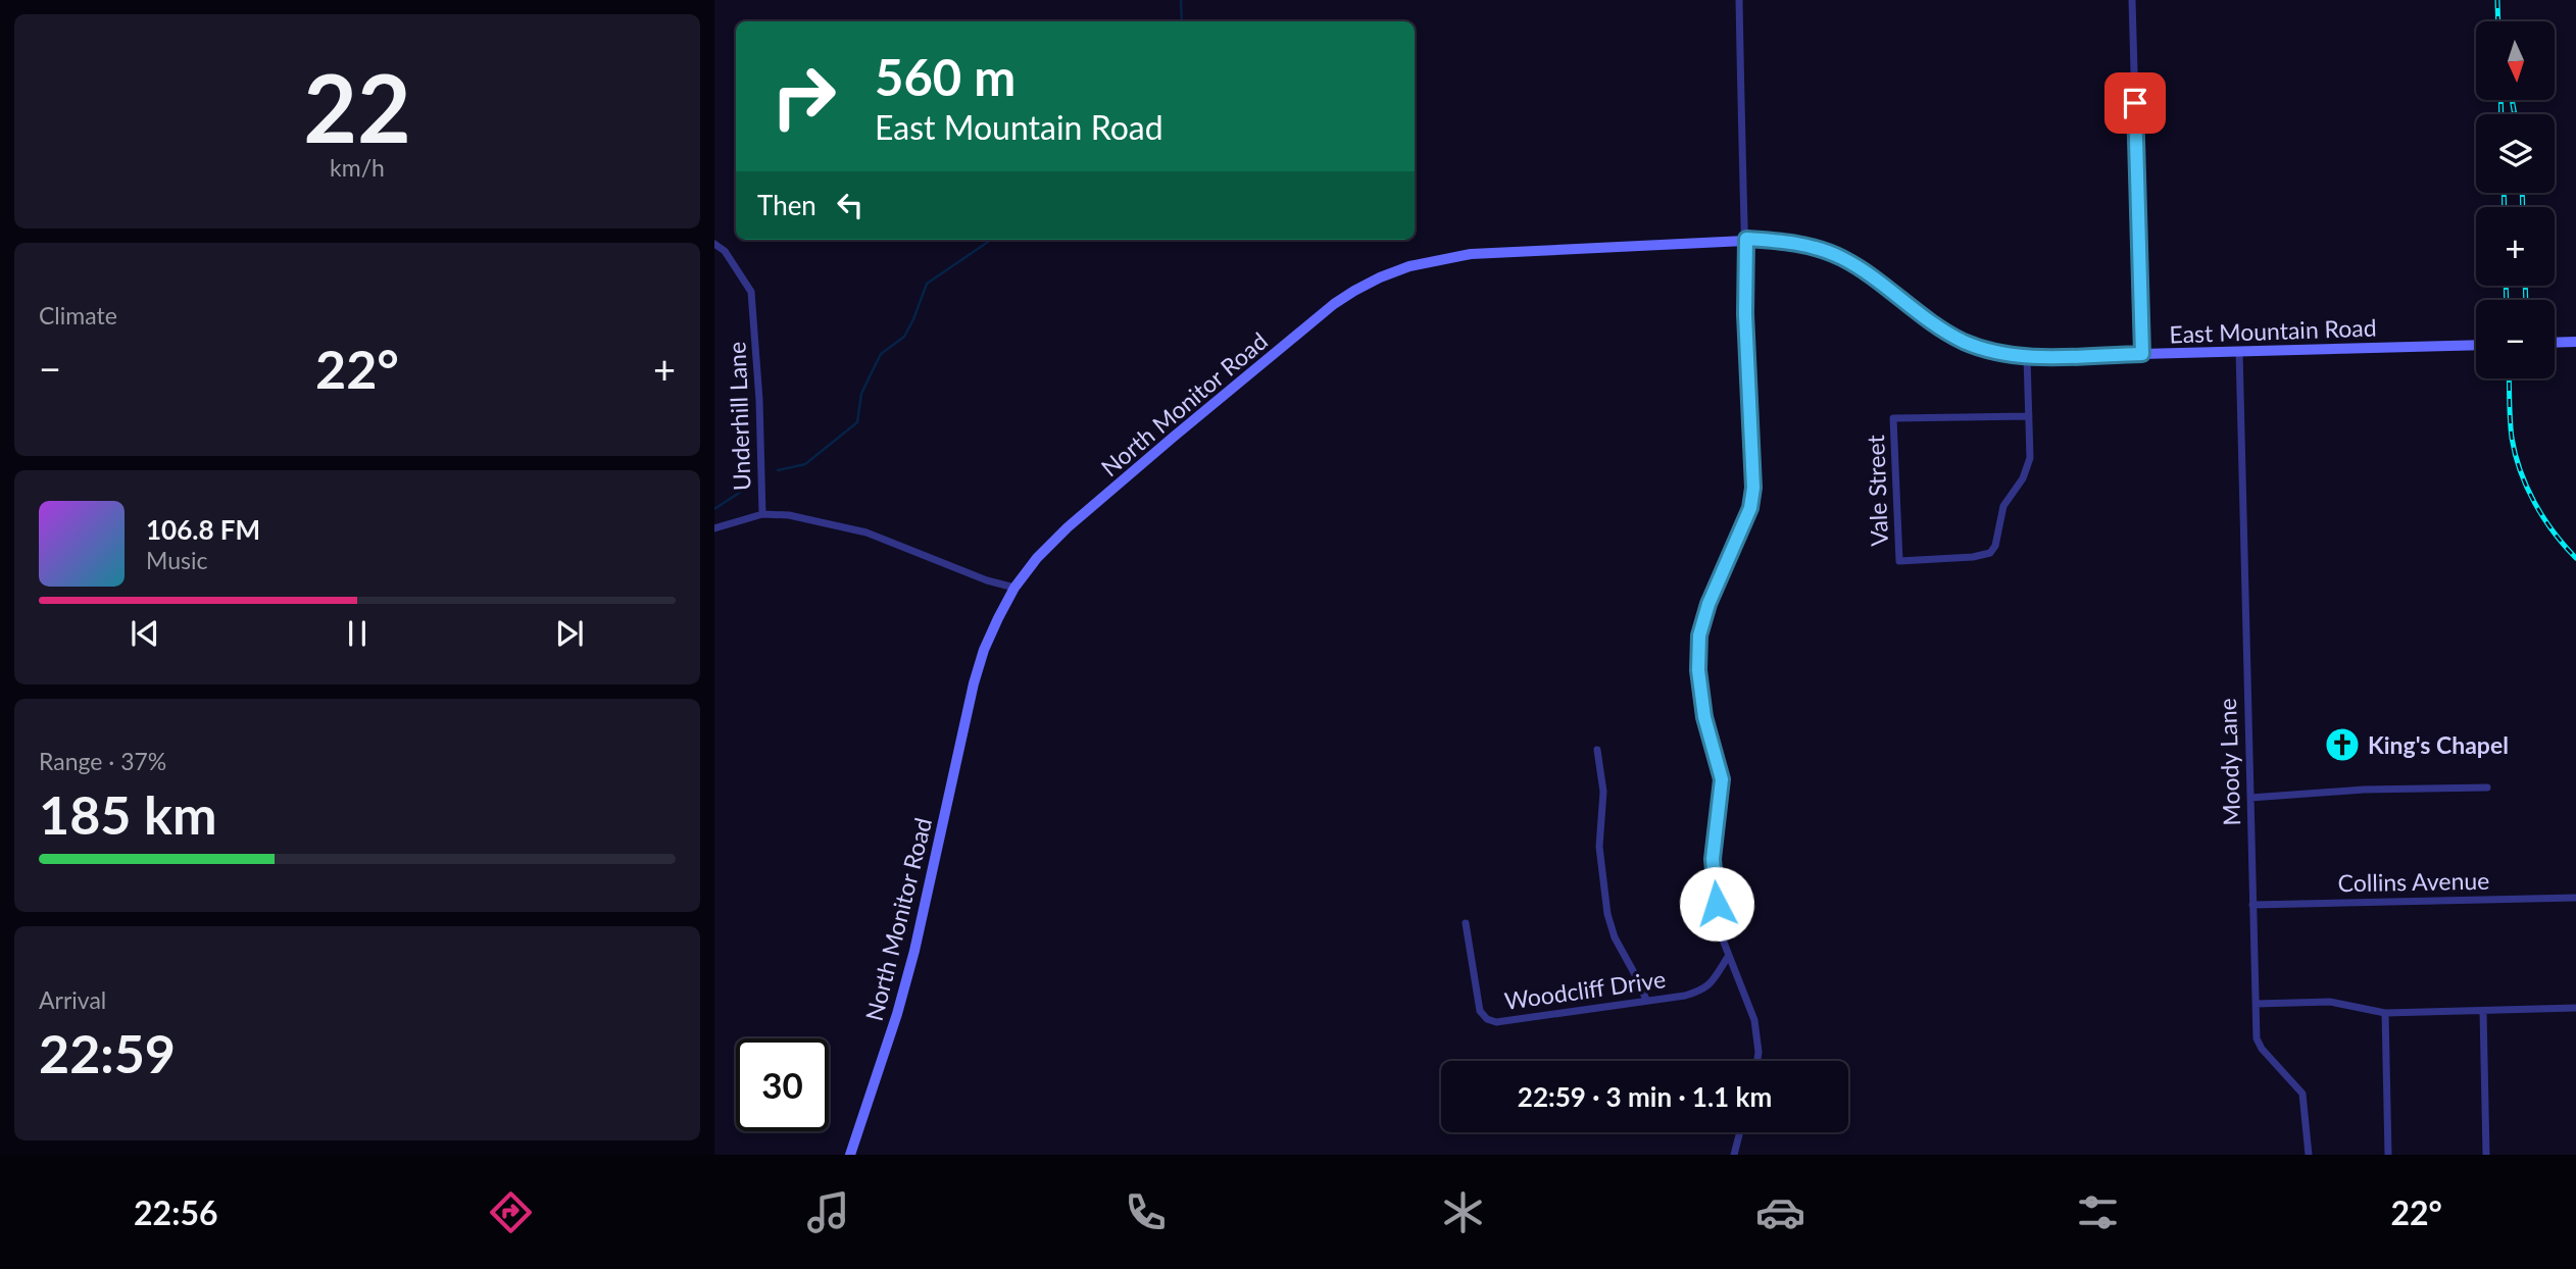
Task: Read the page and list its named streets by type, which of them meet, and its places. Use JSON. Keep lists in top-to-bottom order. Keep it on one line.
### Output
{"streets":{"street":["East Mountain Road","North Monitor Road","Underhill Lane","Vale Street","Moody Lane","Collins Avenue","Woodcliff Drive"]},"crossings":[["East Mountain Road","North Monitor Road"],["East Mountain Road","Moody Lane"],["Moody Lane","Collins Avenue"]],"places":{"church":["King's Chapel"]},"north":"bottom","page":{"tile":[["22","km/h"],"Climate",["Range · 37%","185 km"],["Arrival","22:59"]],"map_buttons":["+","−"],"turn":["560 m","East Mountain Road"],"then":"Then","heat":["−","22°","+"],"song":["106.8 FM","Music"],"limit":"30","trip":"22:59 · 3 min · 1.1 km","tabs":["22:56","22°"]}}
